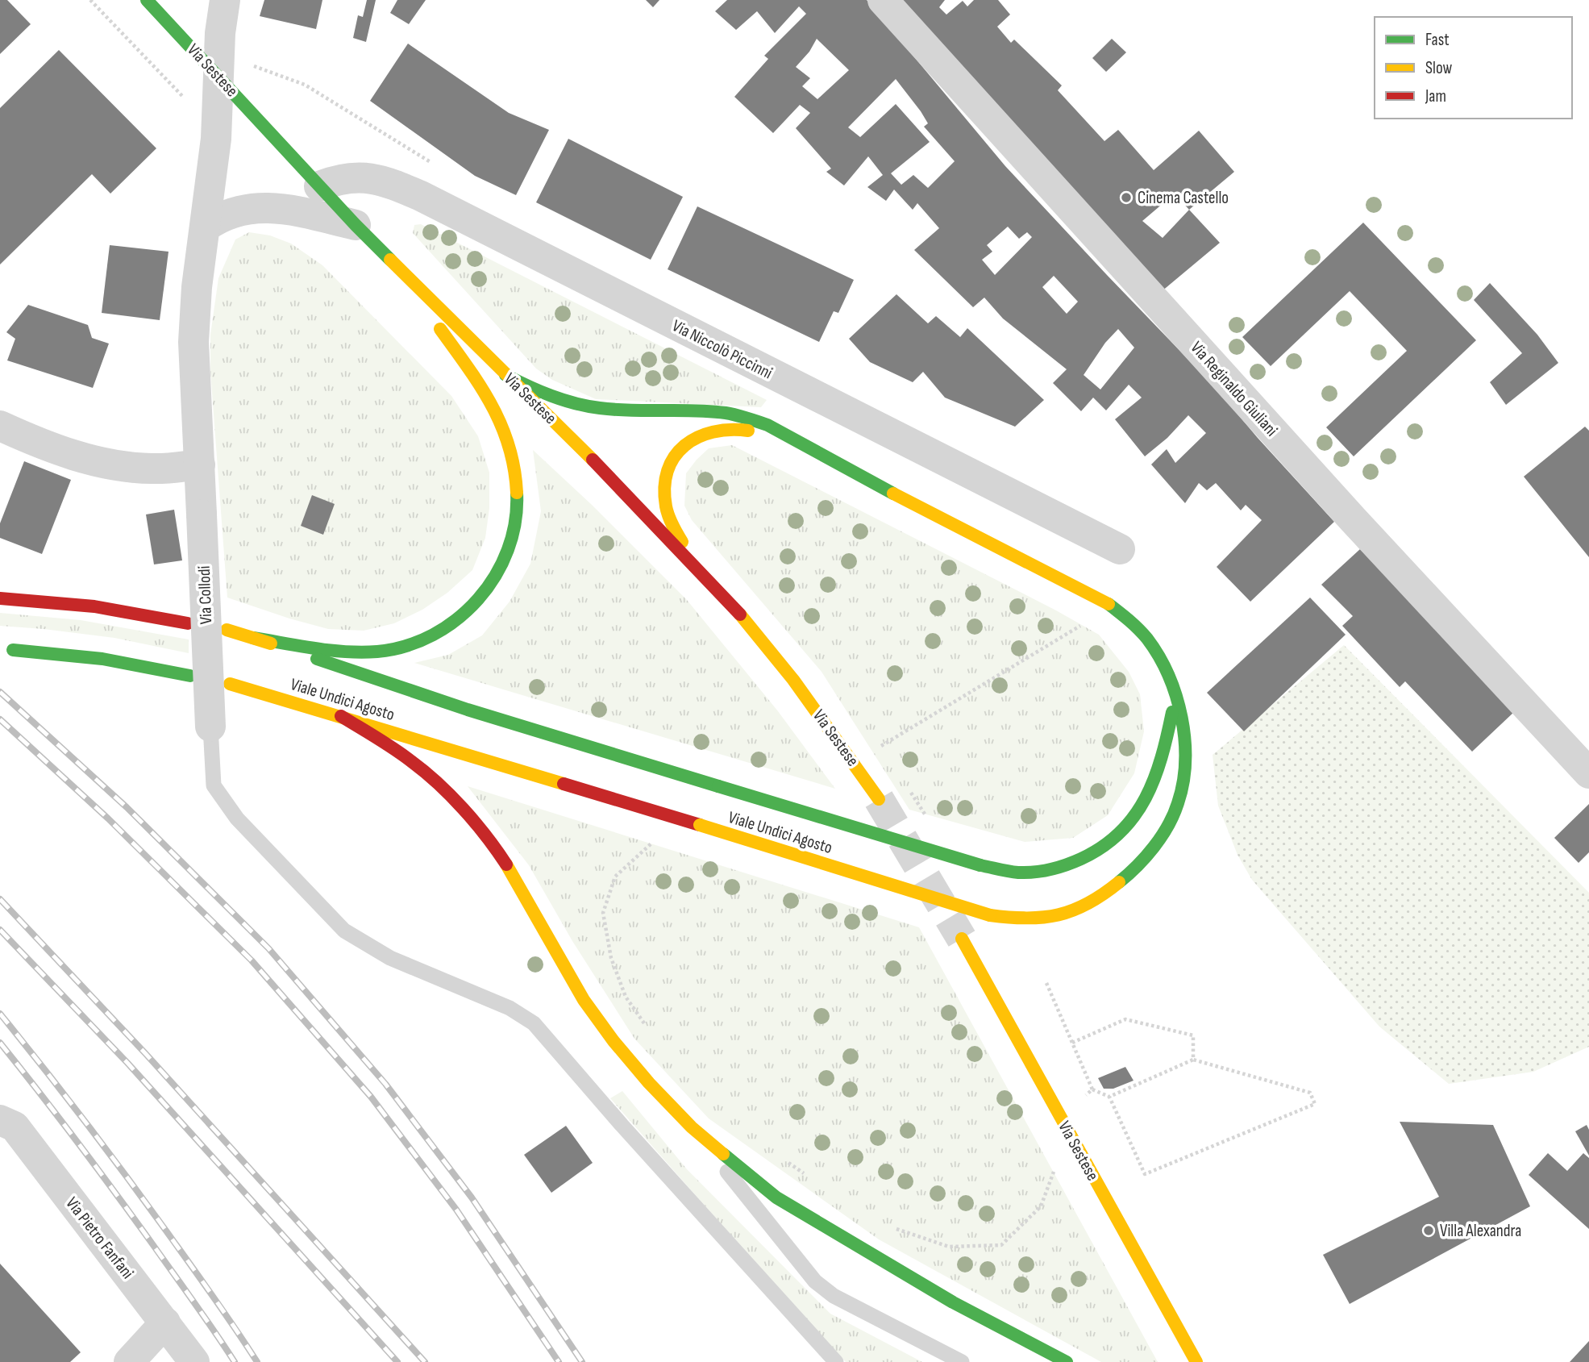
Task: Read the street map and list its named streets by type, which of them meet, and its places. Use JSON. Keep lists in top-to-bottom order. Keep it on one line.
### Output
{"streets":{"main road":["Via Sestese","Viale Undici Agosto"],"street":["Via Niccolò Piccinni","Via Reginaldo Giuliani","Via Collodi","Via Pietro Fanfani"]},"crossings":[["Via Sestese","Via Niccolò Piccinni"],["Via Sestese","Via Collodi"],["Via Sestese","Viale Undici Agosto"]],"places":["Cinema Castello","Villa Alexandra"],"legend":["Fast","Slow","Jam"]}
